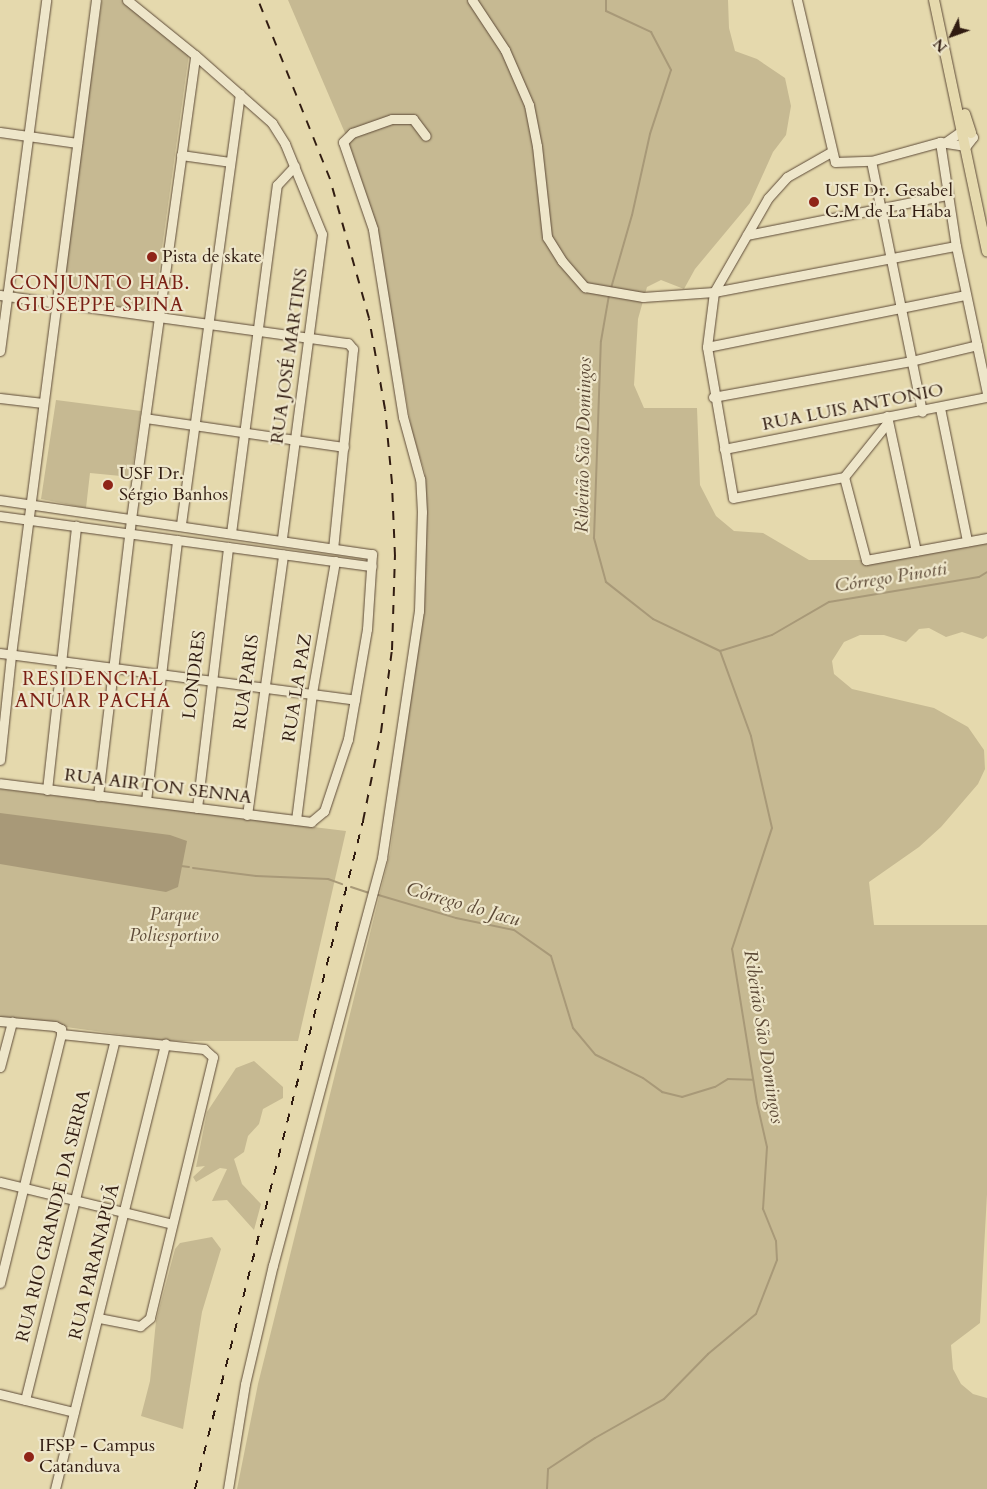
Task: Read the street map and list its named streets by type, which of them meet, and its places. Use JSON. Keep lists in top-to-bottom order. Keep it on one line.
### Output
{"streets":{"street":["RUA JOSÉ MARTINS","RUA LUIS ANTONIO","LONDRES","RUA PARIS","RUA LA PAZ","RUA AIRTON SENNA","RUA RIO GRANDE DA SERRA","RUA PARANAPUÃ"]},"crossings":[["LONDRES","RUA AIRTON SENNA"],["RUA PARIS","RUA AIRTON SENNA"],["RUA LA PAZ","RUA AIRTON SENNA"]],"districts":["CONJUNTO HAB. GIUSEPPE SPINA","RESIDENCIAL ANUAR PACHÁ"],"water":["Ribeirão São Domingos","Córrego Pinotti","Córrego do Jacu"],"parks":["Parque Poliesportivo"],"places":["USF Dr. Gesabel C.M de La Haba","Pista de skate","USF Dr. Sérgio Banhos","IFSP - Campus Catanduva"],"north":"bottom left"}
